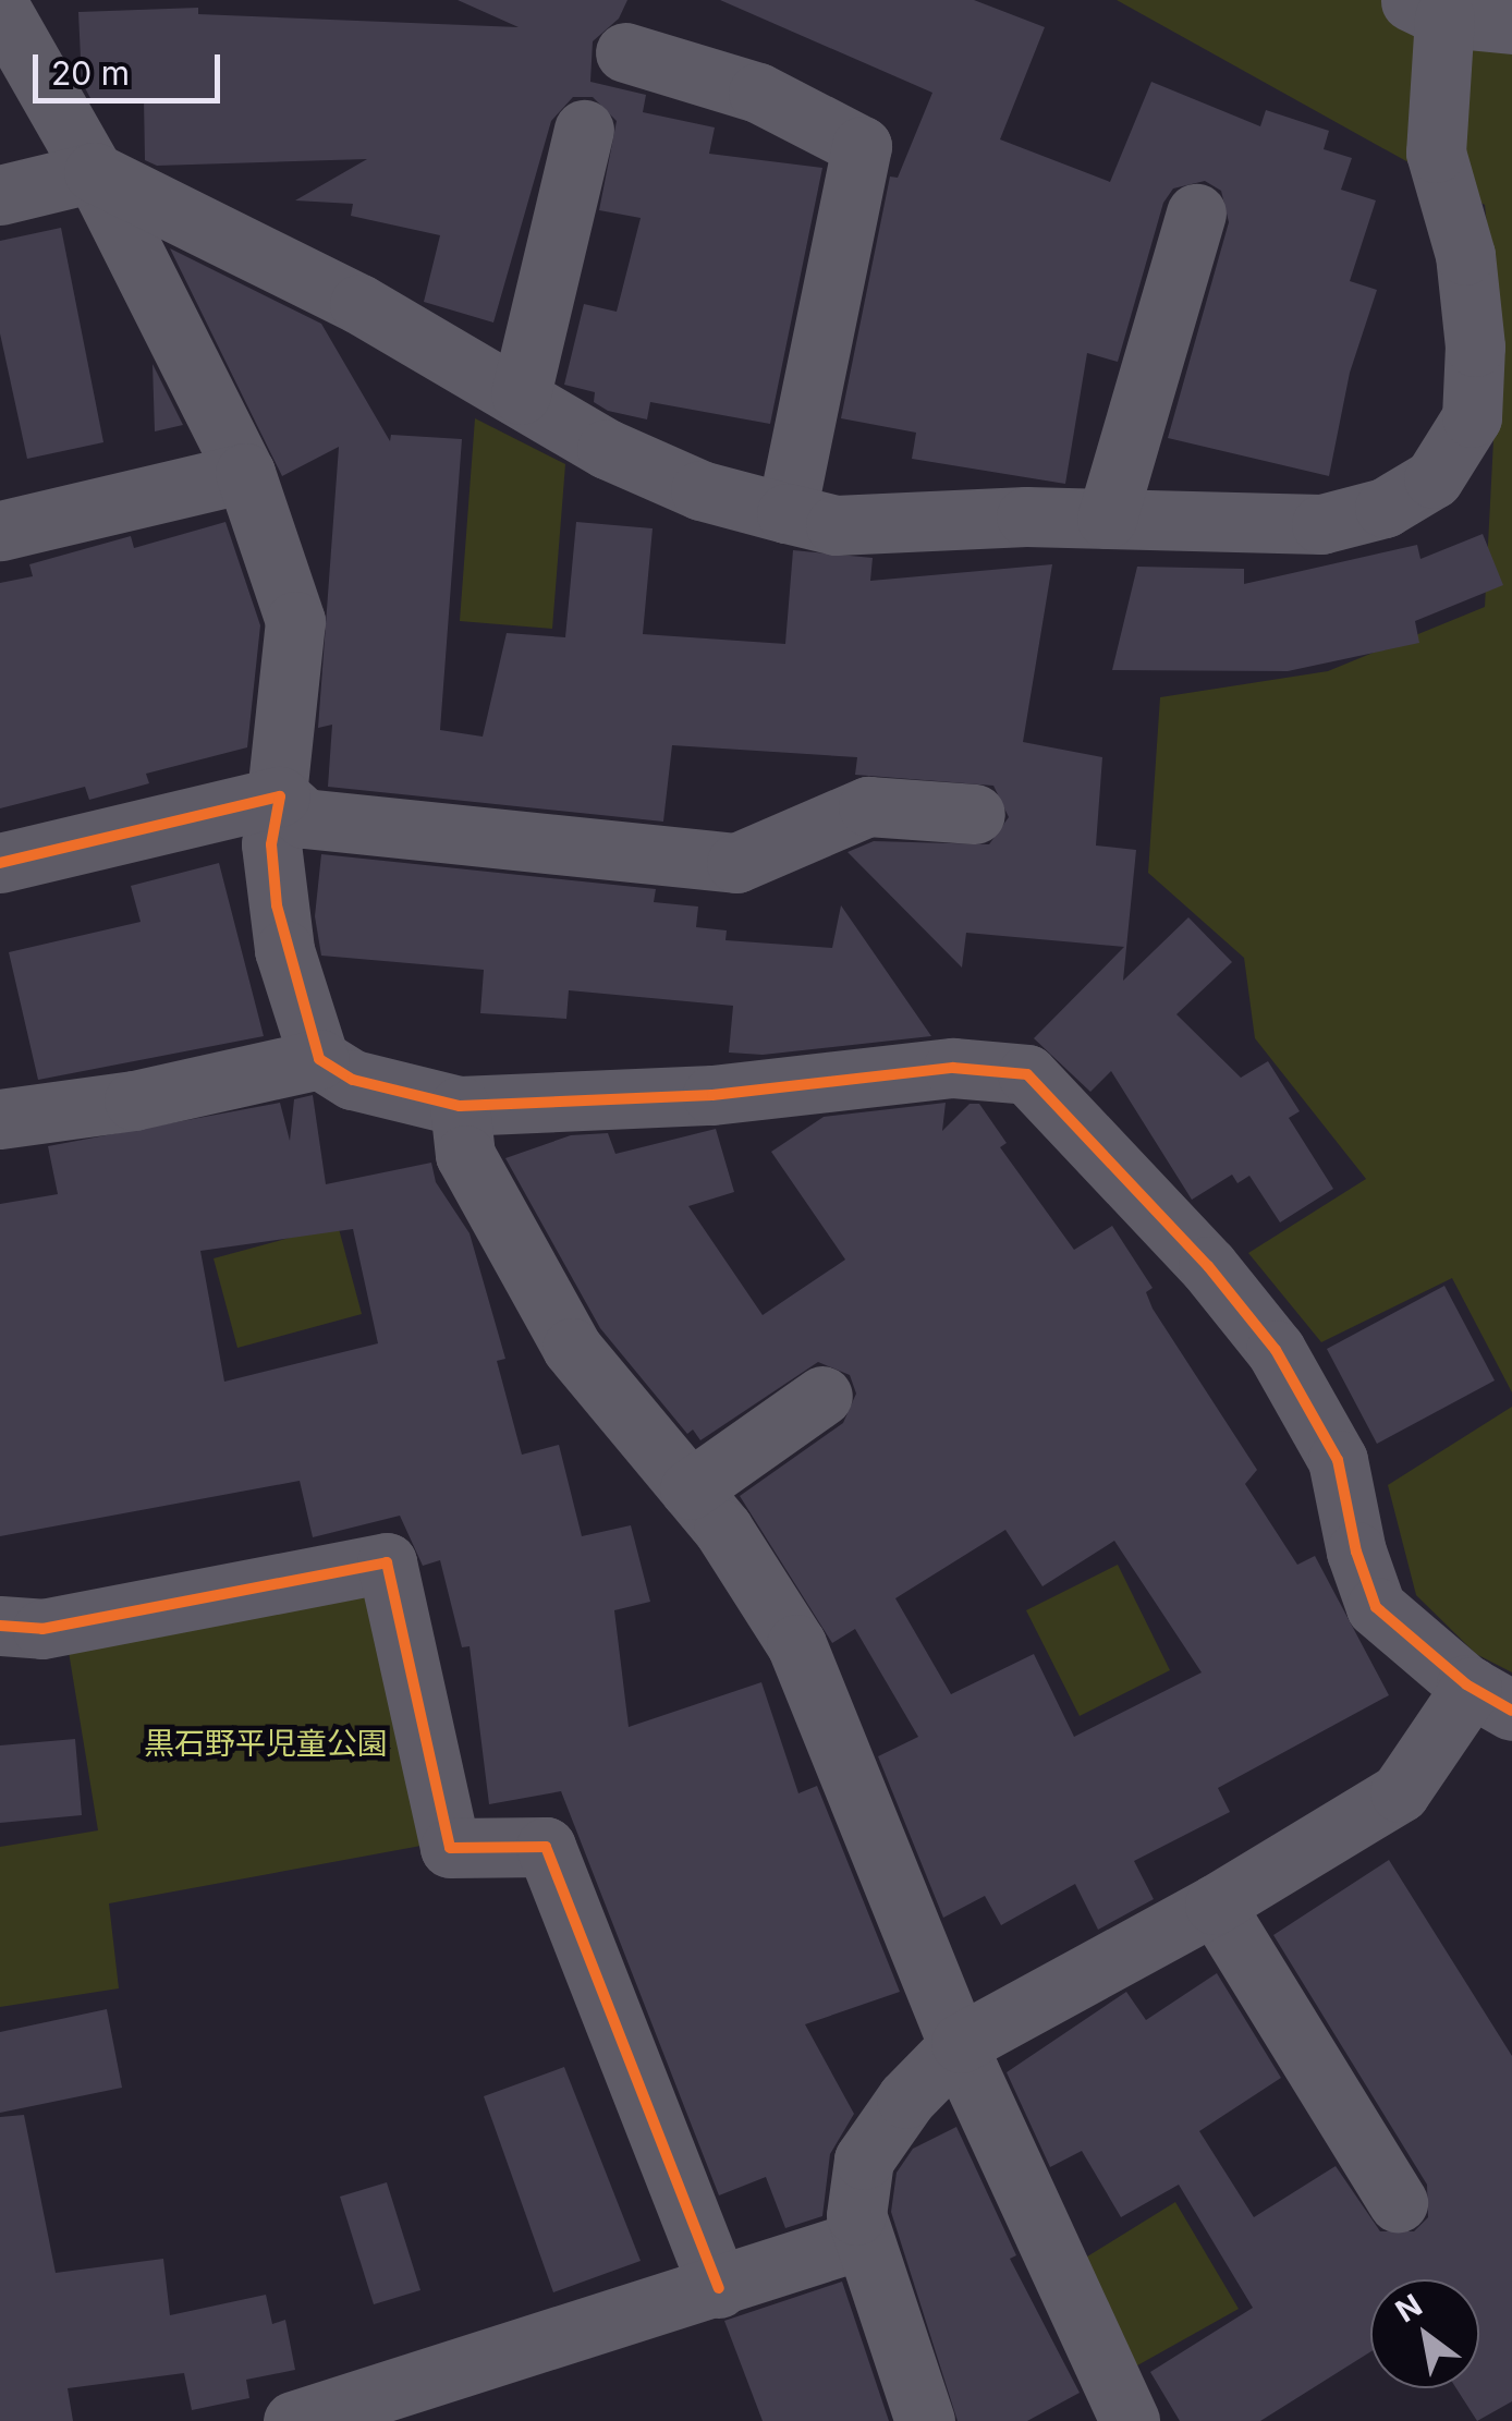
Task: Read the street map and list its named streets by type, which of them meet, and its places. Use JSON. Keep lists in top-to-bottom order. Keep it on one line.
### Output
{"parks":["黒石野平児童公園"],"scale_bar":"20 m","north":"top left"}
